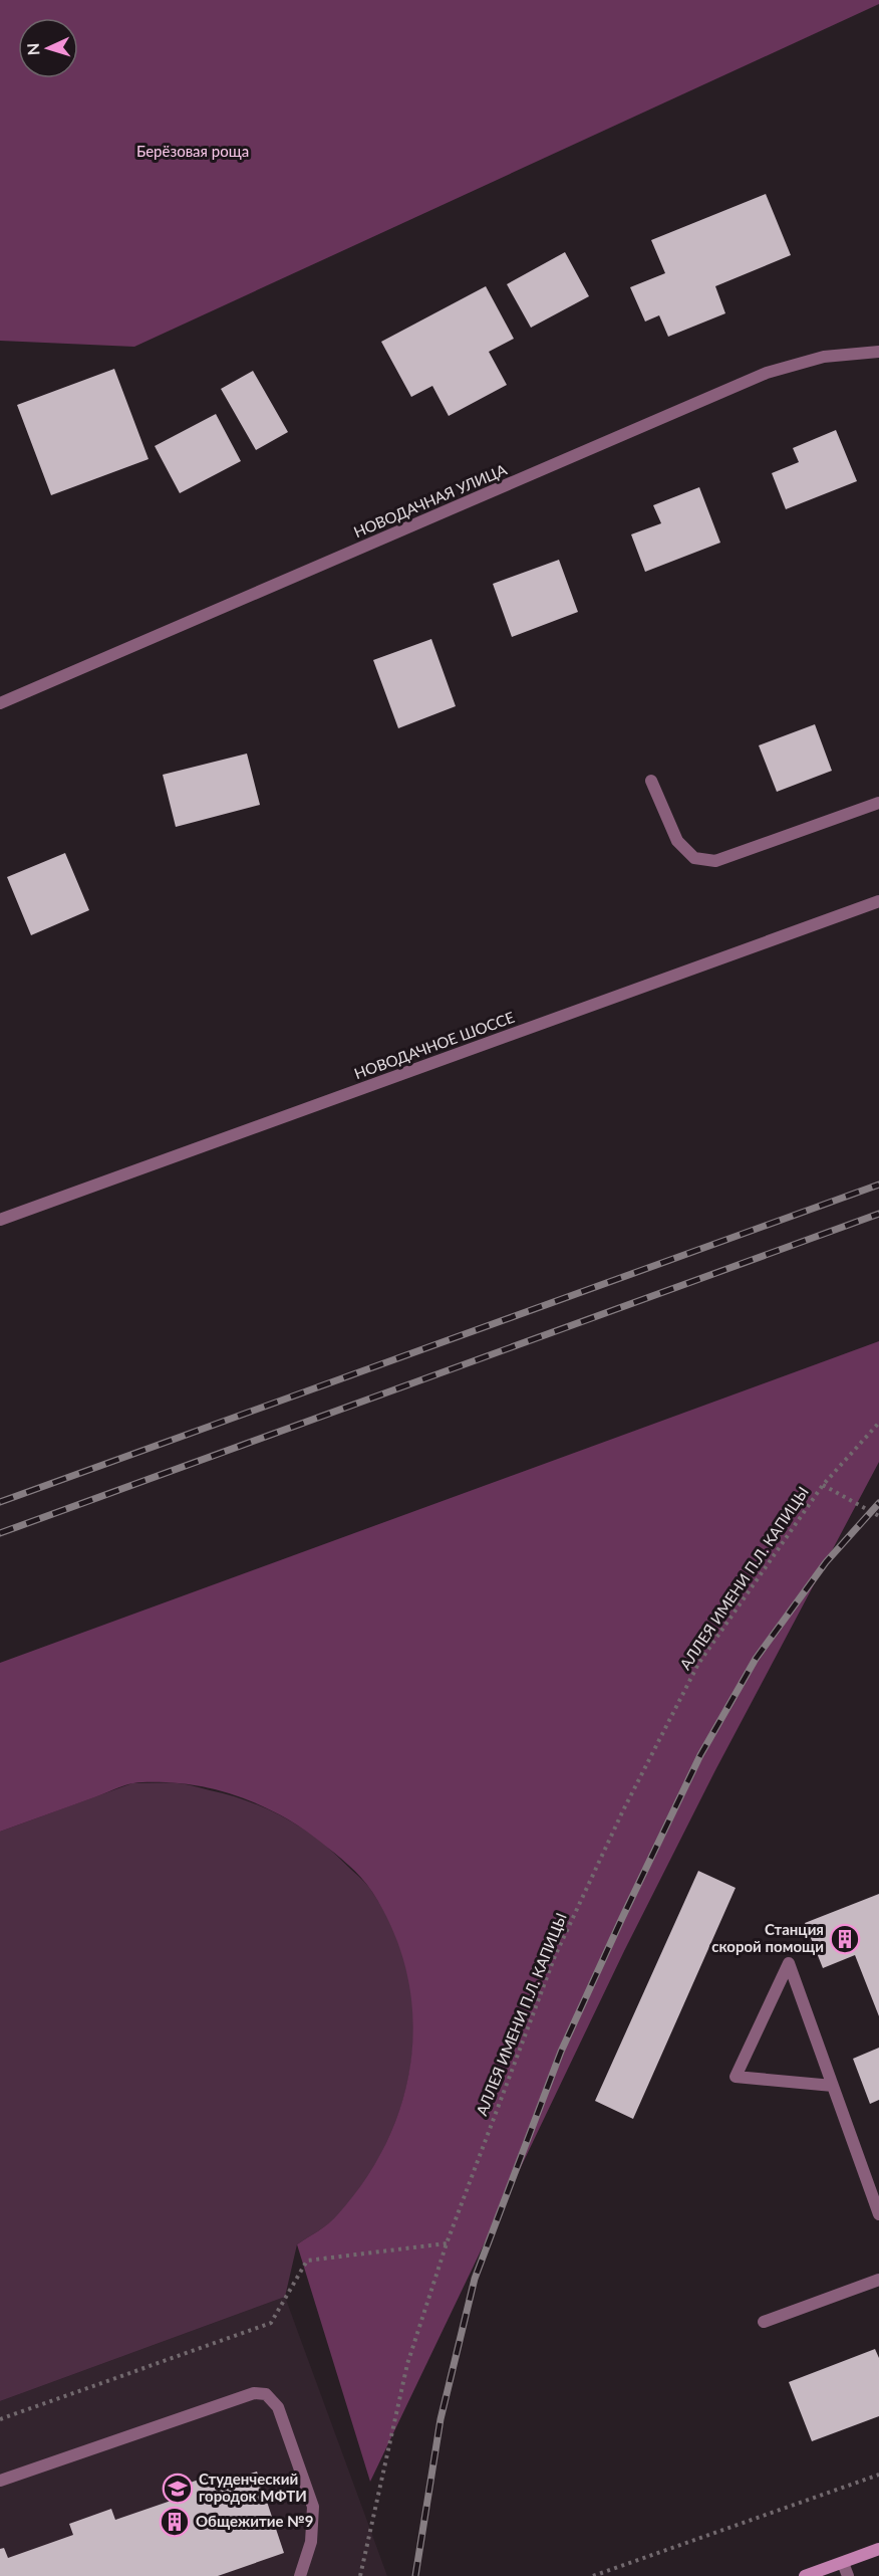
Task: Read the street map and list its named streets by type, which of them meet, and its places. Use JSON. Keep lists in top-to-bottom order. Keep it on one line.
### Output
{"streets":{"street":["НОВОДАЧНАЯ УЛИЦА","НОВОДАЧНОЕ ШОССЕ"],"path":["АЛЛЕЯ ИМЕНИ П.Л. КАПИЦЫ"]},"parks":["Берёзовая роща"],"places":{"building":["Станция скорой помощи","Общежитие №9"],"school or university":["Студенческий городок МФТИ"]},"north":"left"}
